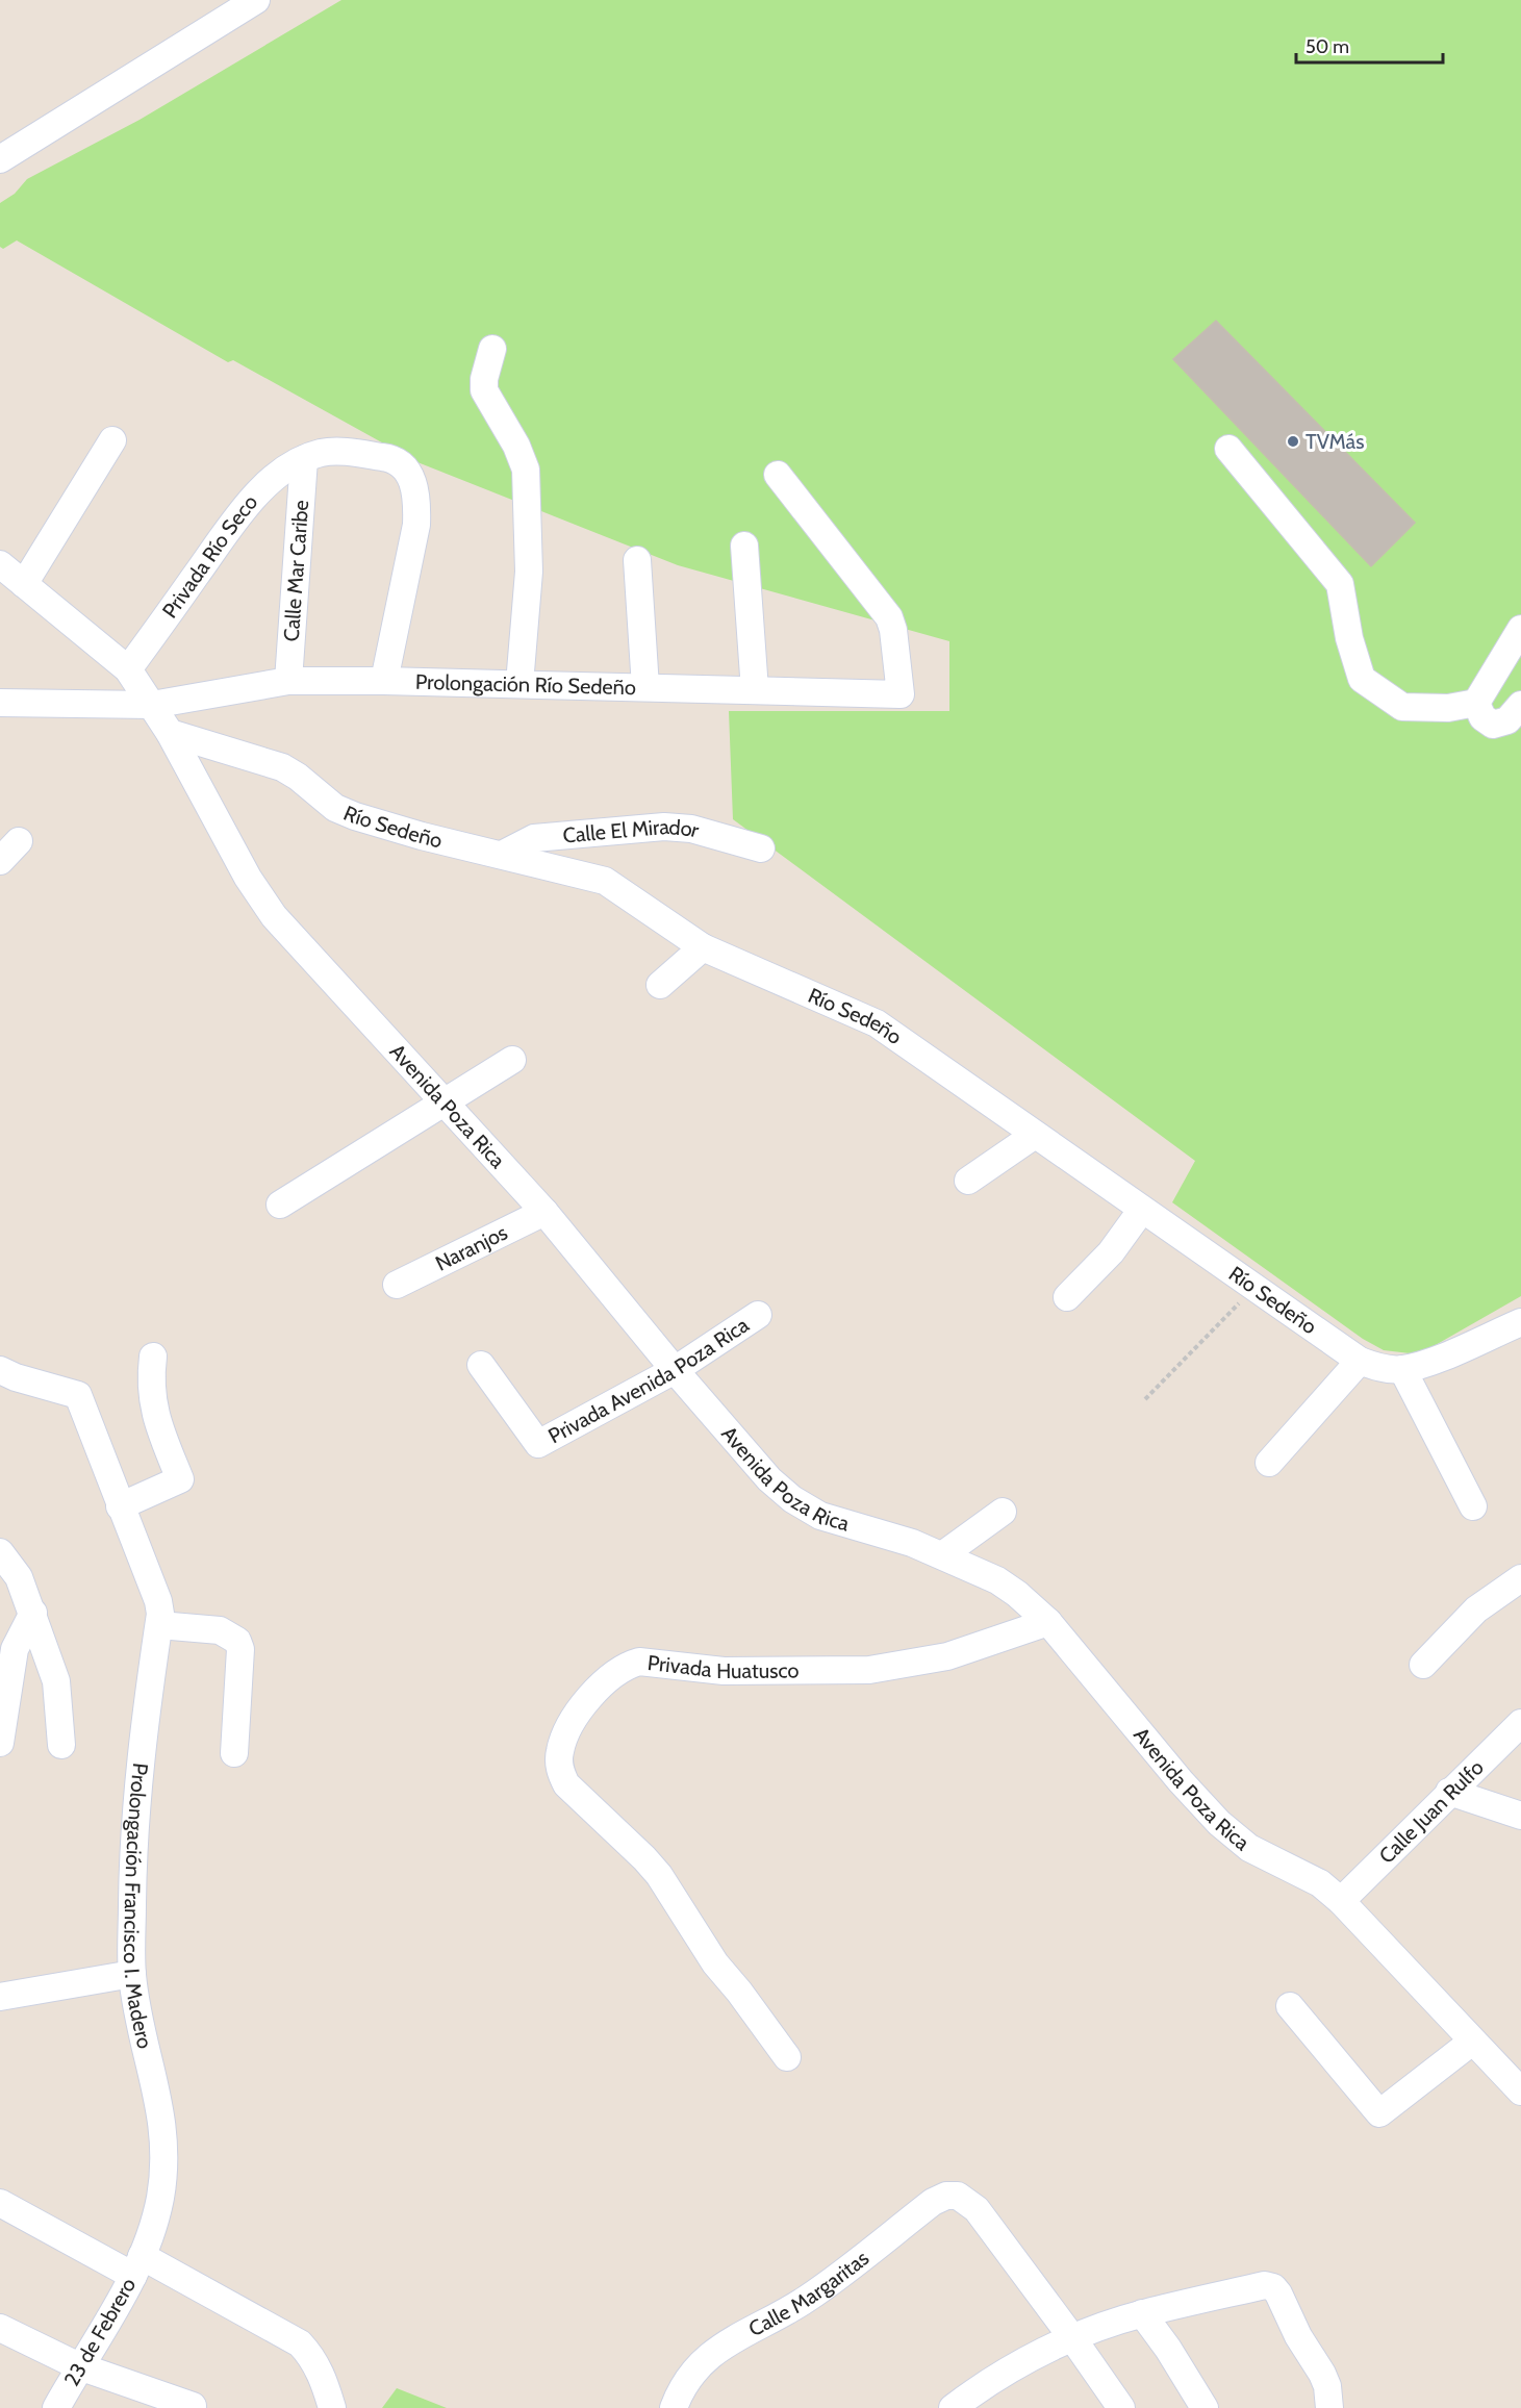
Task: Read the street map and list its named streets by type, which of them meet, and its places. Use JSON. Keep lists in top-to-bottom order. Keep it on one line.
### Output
{"streets":{"street":["Privada Río Seco","Calle Mar Caribe","Prolongación Río Sedeño","Río Sedeño","Calle El Mirador","Avenida Poza Rica","Naranjos","Privada Avenida Poza Rica","Privada Huatusco","Calle Juan Rulfo","Prolongación Francisco I. Madero","Calle Margaritas","23 de Febrero"]},"crossings":[["Privada Río Seco","Calle Mar Caribe"],["Privada Río Seco","Prolongación Río Sedeño"],["Calle Mar Caribe","Prolongación Río Sedeño"],["Río Sedeño","Calle El Mirador"],["Río Sedeño","Avenida Poza Rica"],["Avenida Poza Rica","Naranjos"],["Avenida Poza Rica","Privada Avenida Poza Rica"],["Avenida Poza Rica","Privada Huatusco"],["Avenida Poza Rica","Calle Juan Rulfo"],["Prolongación Francisco I. Madero","23 de Febrero"]],"places":["TVMás"],"scale_bar":"50 m"}
